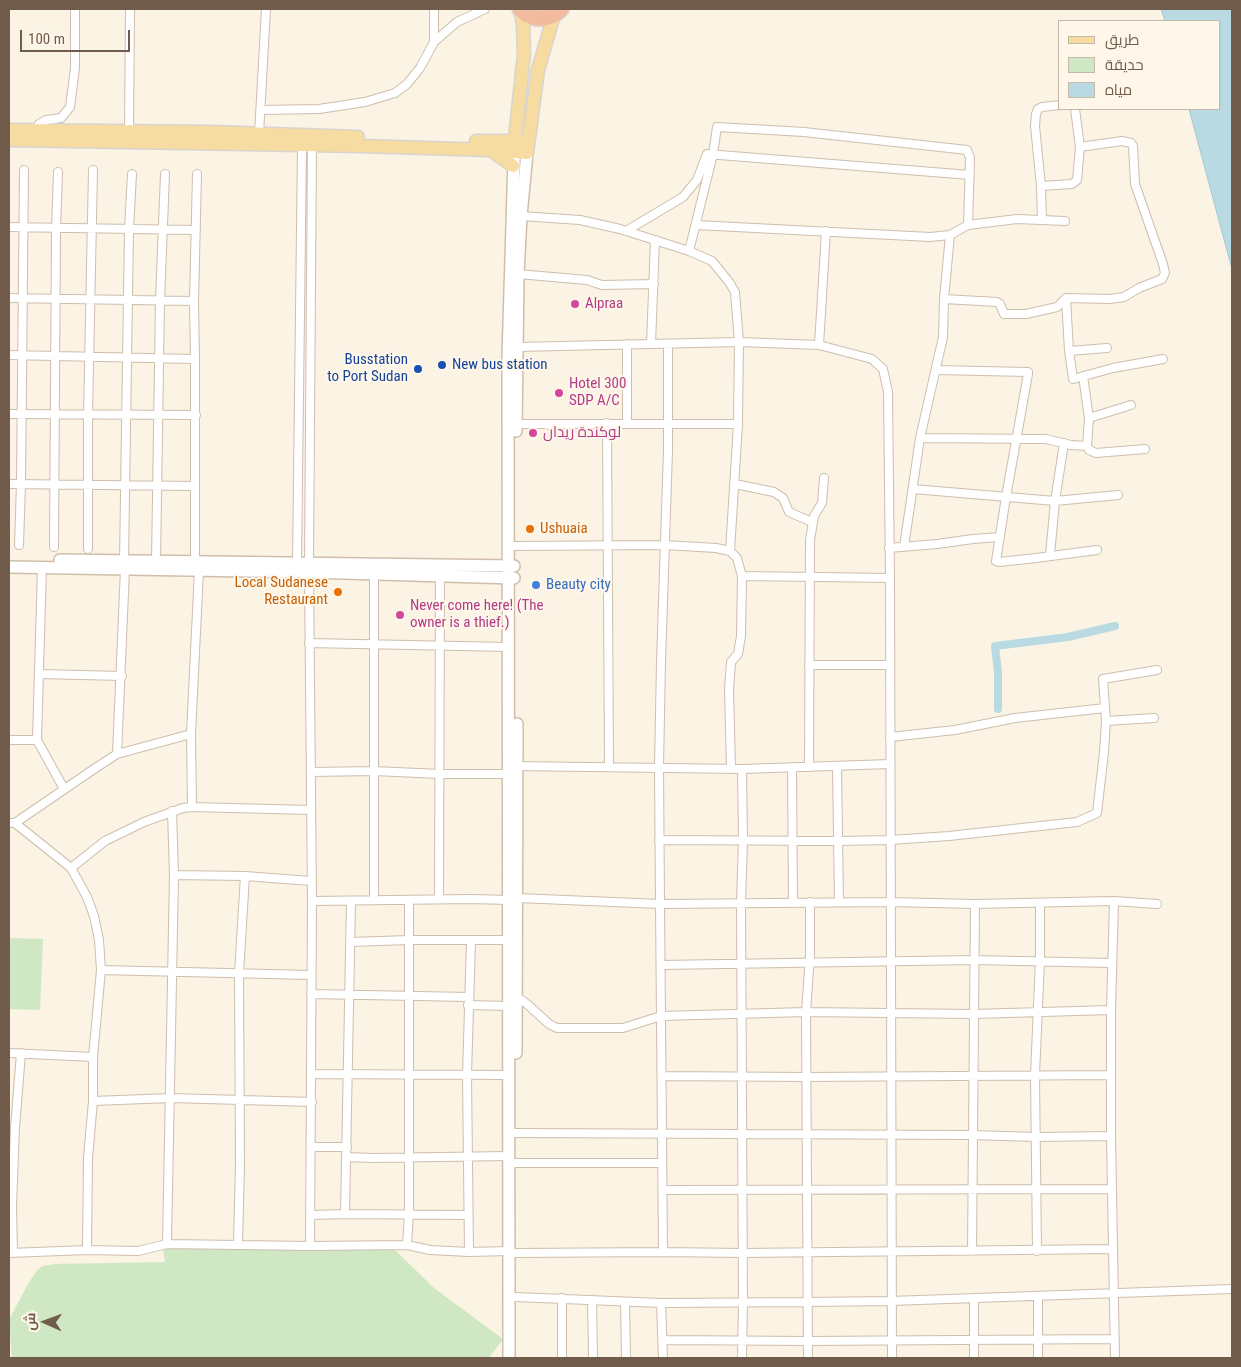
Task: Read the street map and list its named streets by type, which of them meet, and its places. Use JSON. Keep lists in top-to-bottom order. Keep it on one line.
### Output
{"places":["Alpraa","New bus station","Busstation to Port Sudan","Hotel 300 SDP A/C","لوكندة ريدان","Ushuaia","Beauty city","Local Sudanese Restaurant","Never come here! (The owner is a thief.)"],"legend":["طريق","حديقة","مياه"],"scale_bar":"100 m","north":"left"}
